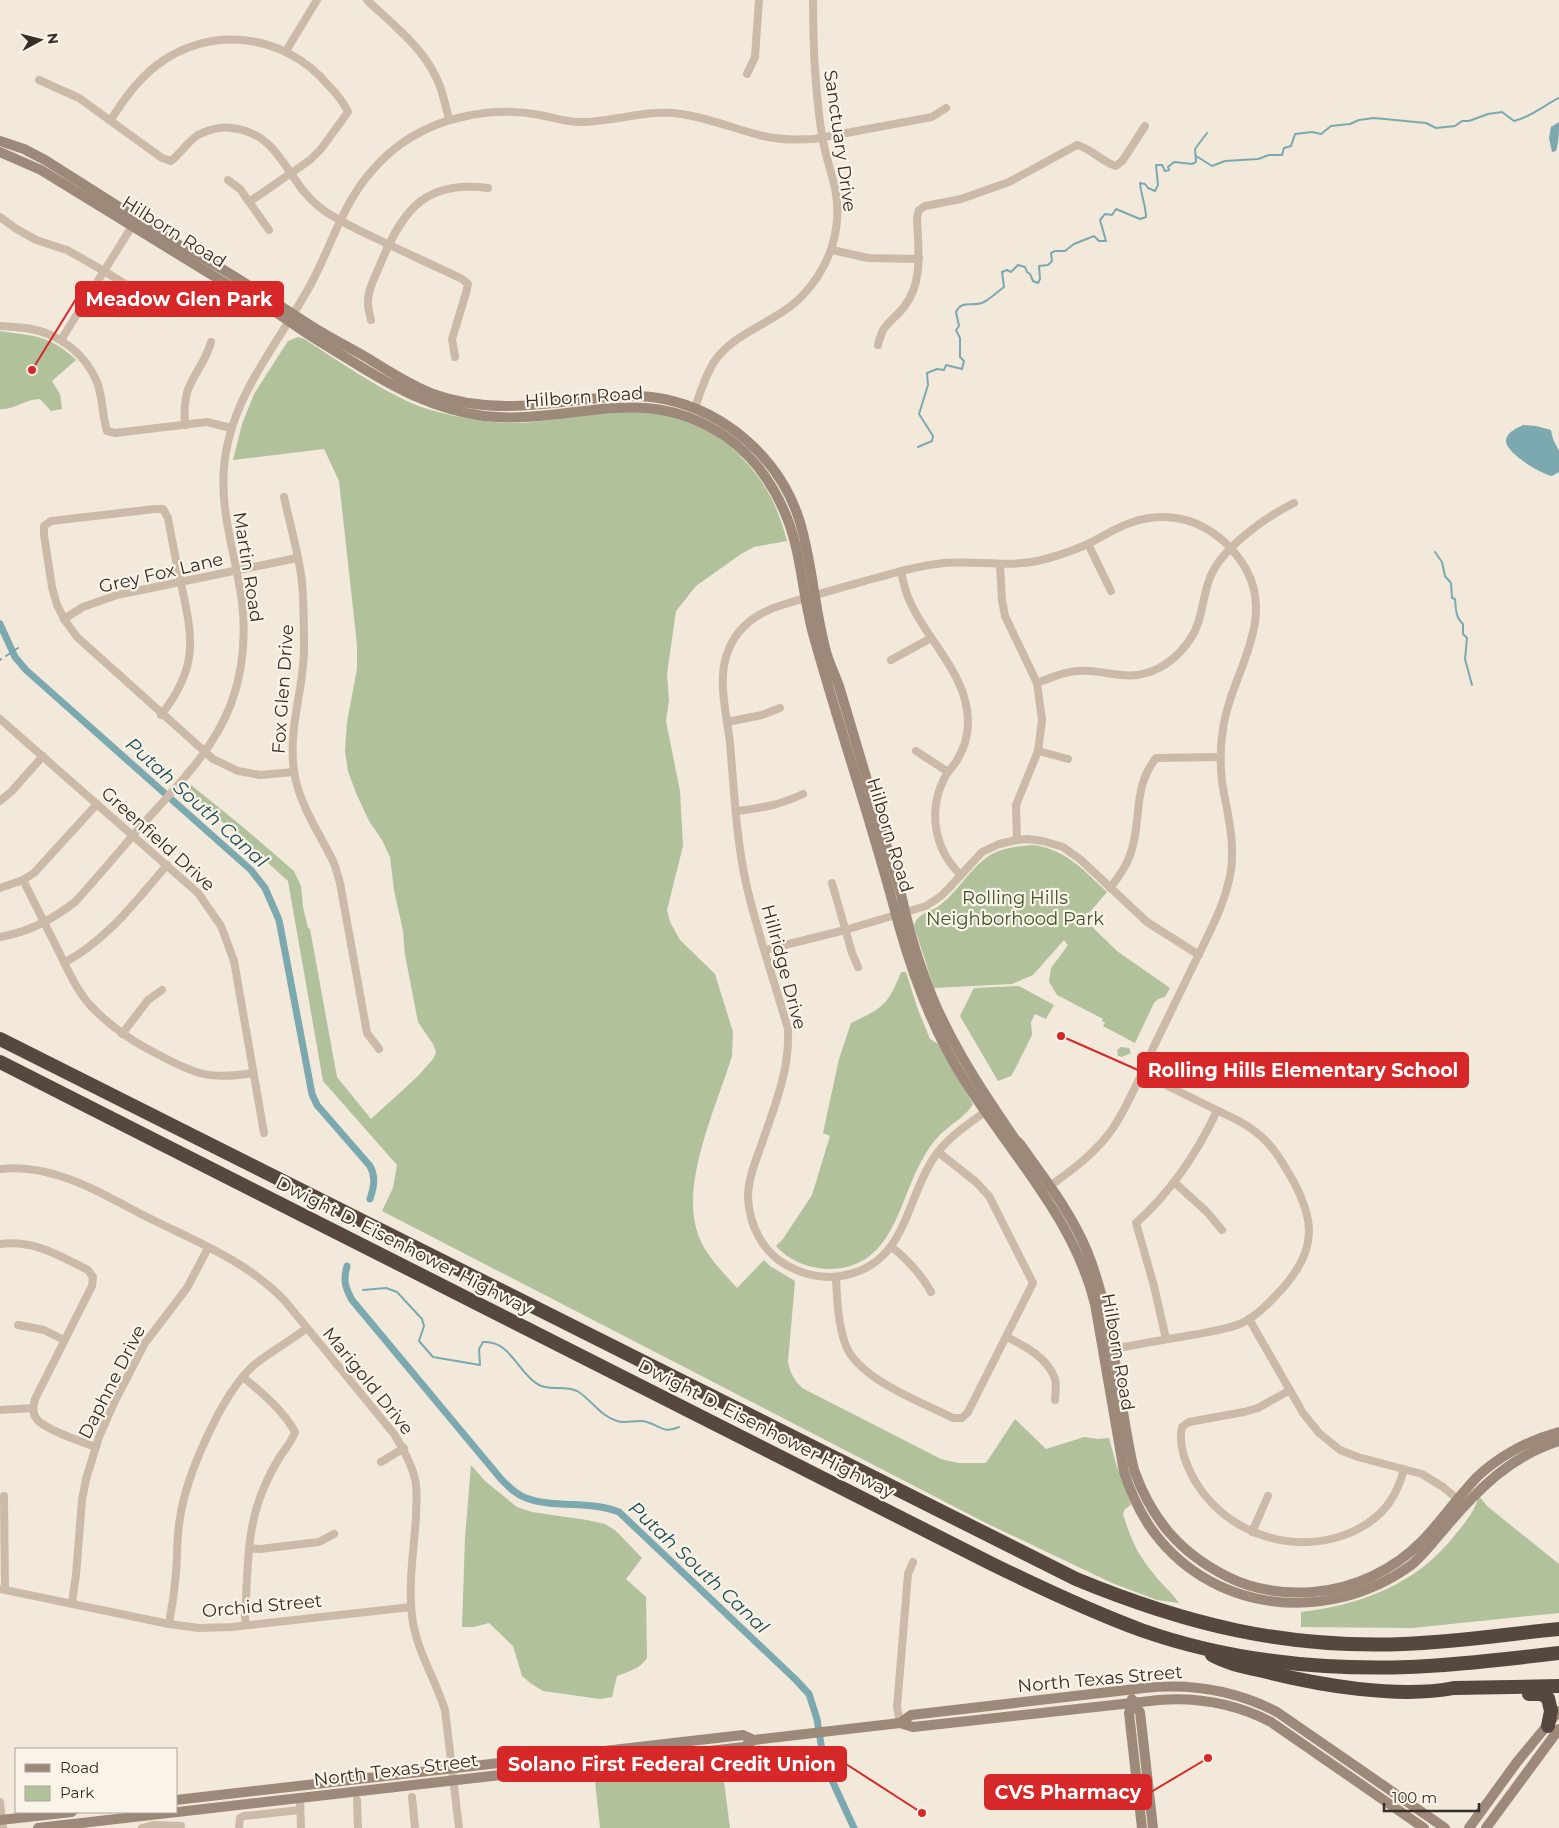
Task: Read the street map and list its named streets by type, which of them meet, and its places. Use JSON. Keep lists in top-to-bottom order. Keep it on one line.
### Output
{"streets":{"highway":["Dwight D. Eisenhower Highway"],"street":["Sanctuary Drive","Hilborn Road","Martin Road","Grey Fox Lane","Fox Glen Drive","Greenfield Drive","Hillridge Drive","Marigold Drive","Daphne Drive","Orchid Street","North Texas Street"]},"crossings":[["Sanctuary Drive","Hilborn Road"],["Sanctuary Drive","Martin Road"],["Hilborn Road","Martin Road"],["Hilborn Road","Hillridge Drive"],["Martin Road","Grey Fox Lane"],["Martin Road","Greenfield Drive"],["Grey Fox Lane","Fox Glen Drive"],["Marigold Drive","Daphne Drive"],["Marigold Drive","Orchid Street"],["Marigold Drive","North Texas Street"],["Daphne Drive","Orchid Street"]],"water":["Putah South Canal"],"parks":["Rolling Hills Neighborhood Park"],"places":["Meadow Glen Park","Rolling Hills Elementary School","CVS Pharmacy","Solano First Federal Credit Union"],"legend":["Road","Park"],"scale_bar":"100 m","north":"right"}
